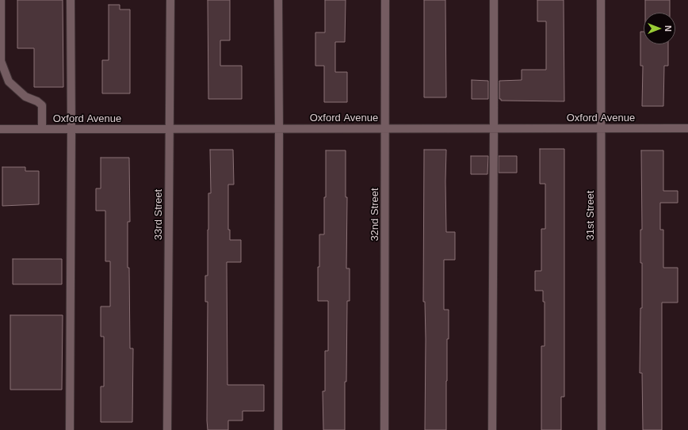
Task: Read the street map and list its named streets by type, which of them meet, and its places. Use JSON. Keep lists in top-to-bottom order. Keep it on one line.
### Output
{"streets":{"street":["Oxford Avenue","33rd Street","32nd Street","31st Street"]},"crossings":[["Oxford Avenue","33rd Street"],["Oxford Avenue","32nd Street"],["Oxford Avenue","31st Street"]],"north":"right"}
